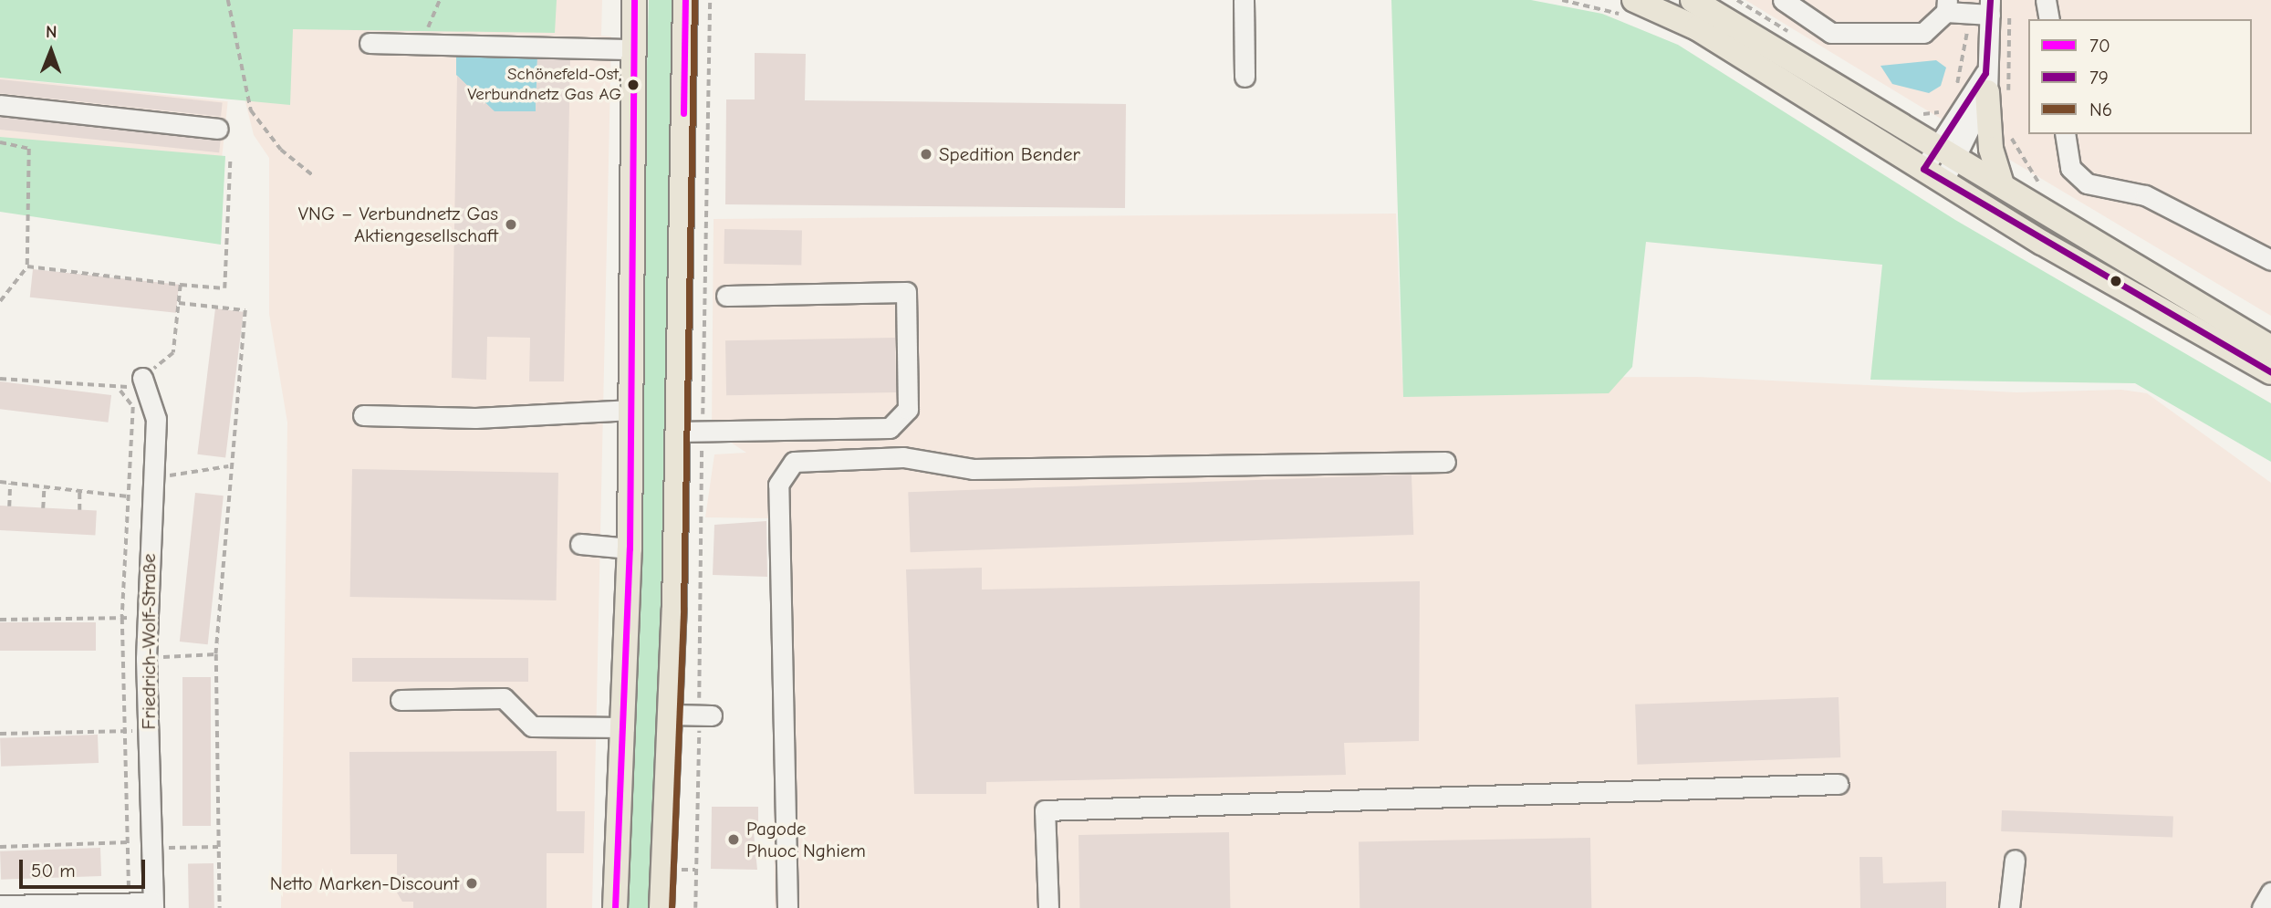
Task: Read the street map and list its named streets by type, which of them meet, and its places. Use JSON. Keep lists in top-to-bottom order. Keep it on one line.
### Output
{"streets":{"street":["Friedrich-Wolf-Straße"]},"places":["Schönefeld-Ost, Verbundnetz Gas AG","Spedition Bender","VNG – Verbundnetz Gas Aktiengesellschaft","Pagode Phuoc Nghiem","Netto Marken-Discount"],"lines":["transit line 70","transit line 79","transit line N6"],"legend":["70","79","N6"],"scale_bar":"50 m","north":"top"}
